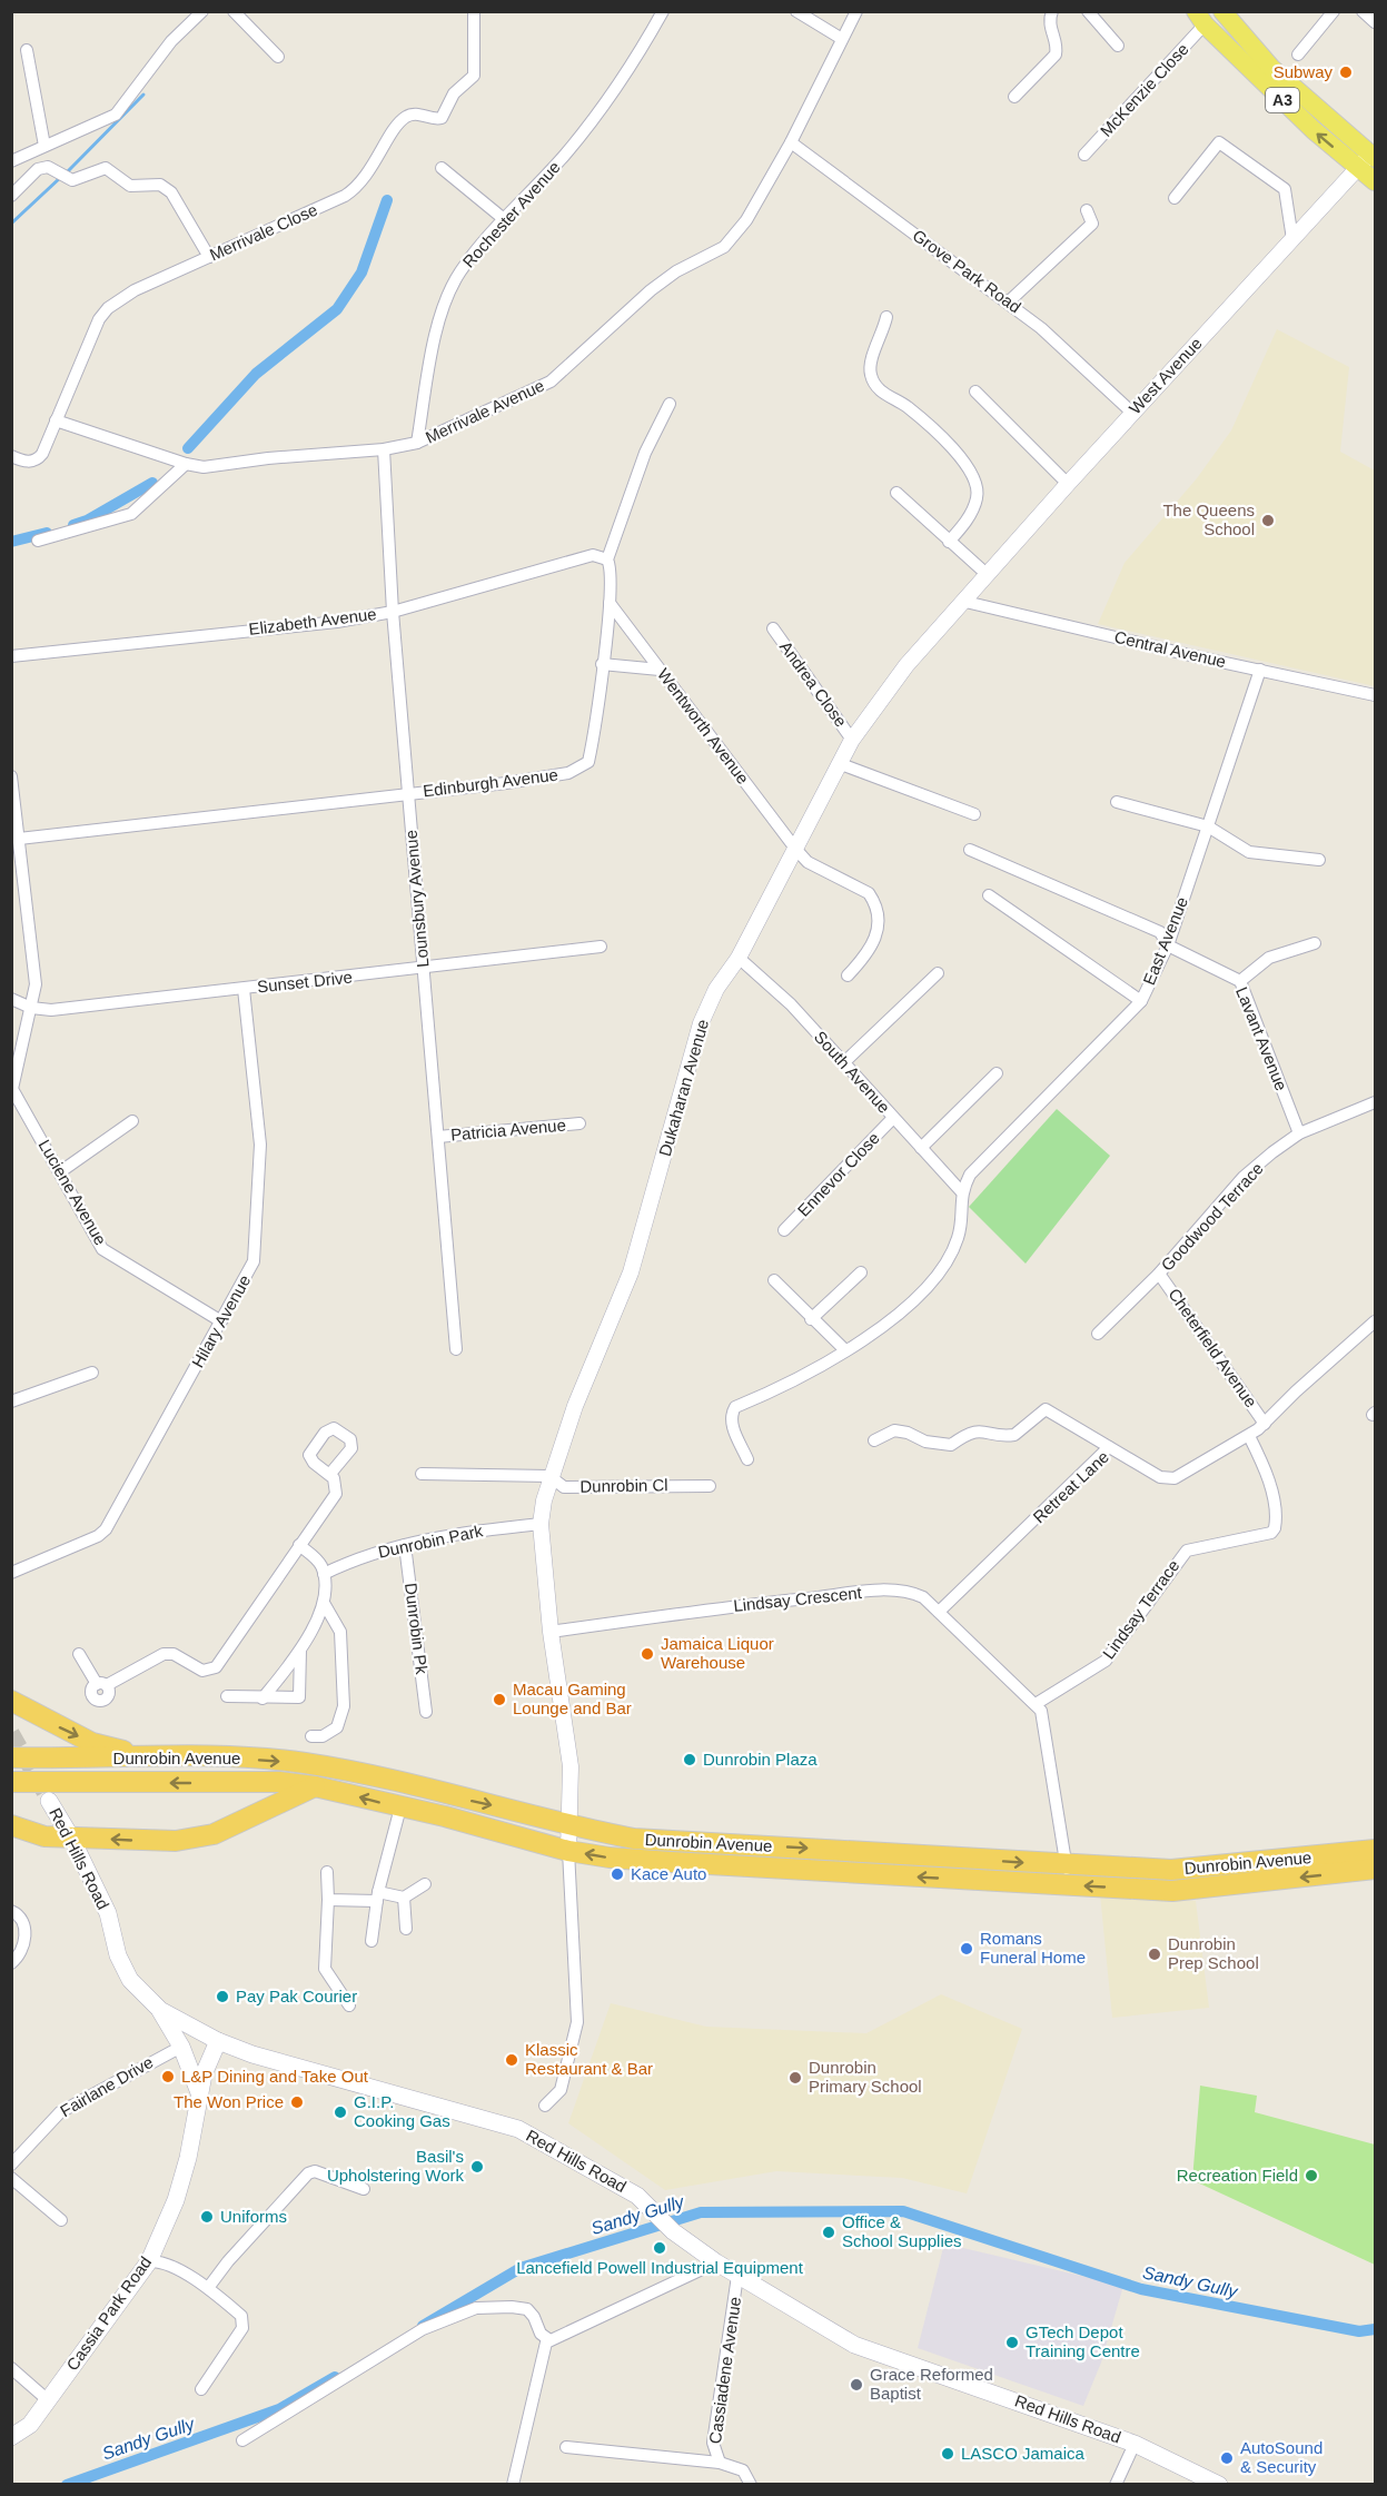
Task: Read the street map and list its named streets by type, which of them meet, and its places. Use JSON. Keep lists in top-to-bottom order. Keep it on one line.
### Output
{"streets":{"highway":["Dunrobin Avenue"],"main road":["A3","Red Hills Road","Cassia Park Road"],"street":["McKenzie Close","Rochester Avenue","Merrivale Close","Grove Park Road","West Avenue","Merrivale Avenue","Elizabeth Avenue","Central Avenue","Andrea Close","Wentworth Avenue","Edinburgh Avenue","Lounsbury Avenue","East Avenue","Sunset Drive","Lavant Avenue","South Avenue","Dukaharan Avenue","Patricia Avenue","Ennevor Close","Luciene Avenue","Goodwood Terrace","Hilary Avenue","Cheterfield Avenue","Dunrobin Cl","Retreat Lane","Dunrobin Park","Lindsay Crescent","Lindsay Terrace","Dunrobin Pk","Fairlane Drive","Cassiadene Avenue"]},"crossings":[["McKenzie Close","A3"],["A3","West Avenue"],["Rochester Avenue","Merrivale Avenue"],["Merrivale Close","Merrivale Avenue"],["Grove Park Road","West Avenue"],["Grove Park Road","Merrivale Avenue"],["West Avenue","Central Avenue"],["West Avenue","Dukaharan Avenue"],["Merrivale Avenue","Lounsbury Avenue"],["Elizabeth Avenue","Edinburgh Avenue"],["Elizabeth Avenue","Lounsbury Avenue"],["Central Avenue","East Avenue"],["Central Avenue","Dukaharan Avenue"],["Andrea Close","Dukaharan Avenue"],["Wentworth Avenue","Edinburgh Avenue"],["Wentworth Avenue","Dukaharan Avenue"],["Edinburgh Avenue","Lounsbury Avenue"],["Edinburgh Avenue","Luciene Avenue"],["Lounsbury Avenue","Sunset Drive"],["Lounsbury Avenue","Patricia Avenue"],["East Avenue","Lavant Avenue"],["East Avenue","South Avenue"],["Sunset Drive","Luciene Avenue"],["Sunset Drive","Hilary Avenue"],["Lavant Avenue","Goodwood Terrace"],["South Avenue","Dukaharan Avenue"],["South Avenue","Ennevor Close"],["Dukaharan Avenue","Dunrobin Cl"],["Dukaharan Avenue","Dunrobin Park"],["Dukaharan Avenue","Lindsay Crescent"],["Luciene Avenue","Hilary Avenue"],["Goodwood Terrace","Cheterfield Avenue"],["Cheterfield Avenue","Retreat Lane"],["Retreat Lane","Lindsay Crescent"],["Retreat Lane","Lindsay Terrace"],["Dunrobin Park","Dunrobin Pk"],["Lindsay Crescent","Lindsay Terrace"],["Lindsay Crescent","Dunrobin Avenue"],["Dunrobin Avenue","Red Hills Road"],["Red Hills Road","Cassia Park Road"],["Red Hills Road","Cassiadene Avenue"]],"water":["Sandy Gully"],"places":["Subway","The Queens School","Jamaica Liquor Warehouse","Macau Gaming Lounge and Bar","Dunrobin Plaza","Kace Auto","Romans Funeral Home","Dunrobin Prep School","Pay Pak Courier","Klassic Restaurant & Bar","L&P Dining and Take Out","Dunrobin Primary School","The Won Price","G.I.P. Cooking Gas","Basil's Upholstering Work","Recreation Field","Uniforms","Office & School Supplies","Lancefield Powell Industrial Equipment","GTech Depot Training Centre","Grace Reformed Baptist","LASCO Jamaica","AutoSound & Security"]}
